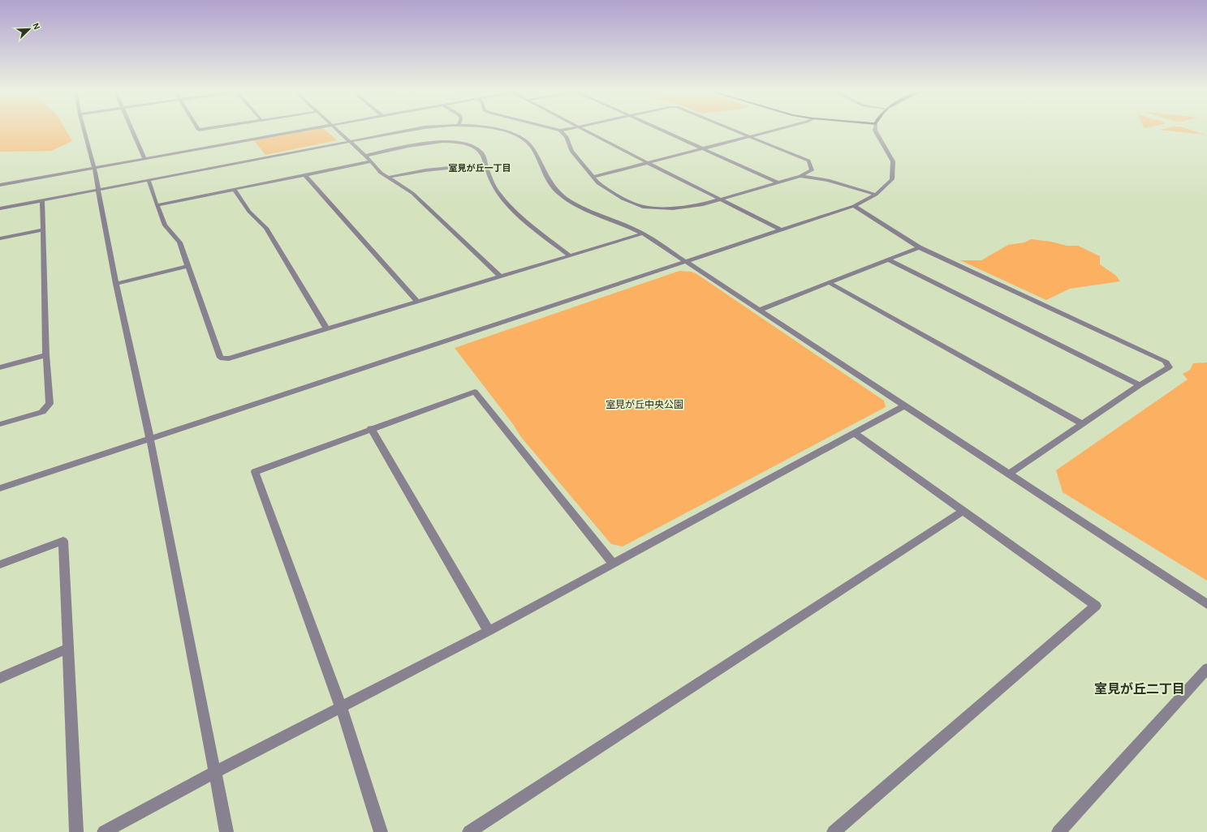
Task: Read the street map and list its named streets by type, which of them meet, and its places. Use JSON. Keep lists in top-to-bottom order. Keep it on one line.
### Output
{"districts":["室見が丘一丁目","室見が丘二丁目"],"parks":["室見が丘中央公園"],"north":"top right"}
